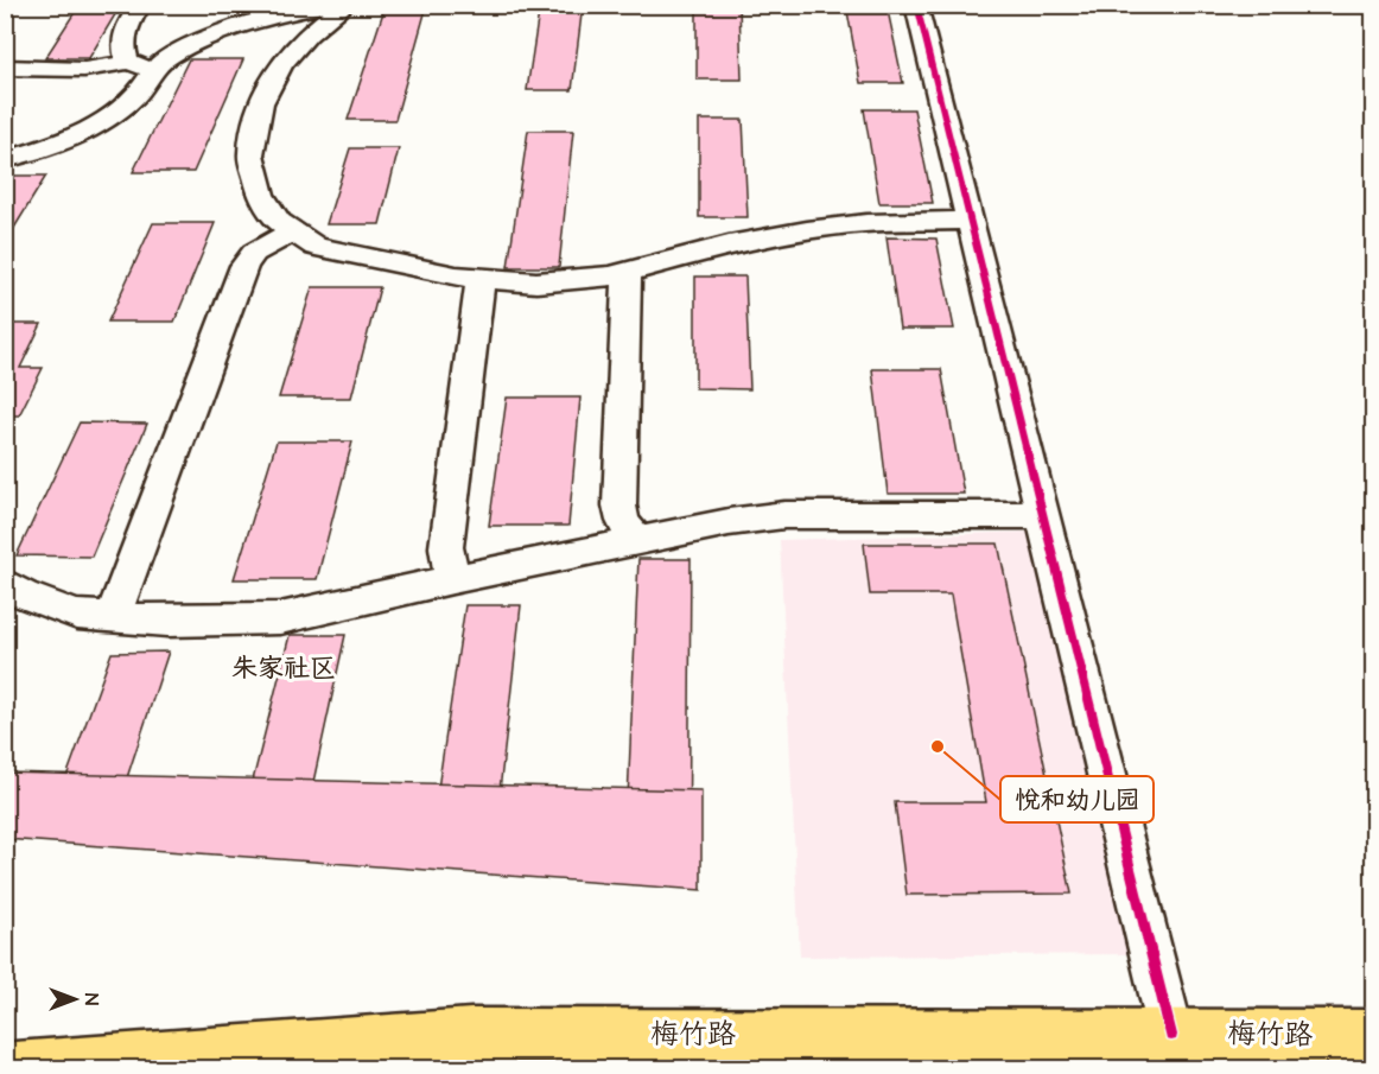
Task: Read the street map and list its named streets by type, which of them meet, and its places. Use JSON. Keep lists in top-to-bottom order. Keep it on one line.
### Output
{"streets":{"main road":["梅竹路"]},"districts":["朱家社区"],"places":["悦和幼儿园"],"north":"right"}
